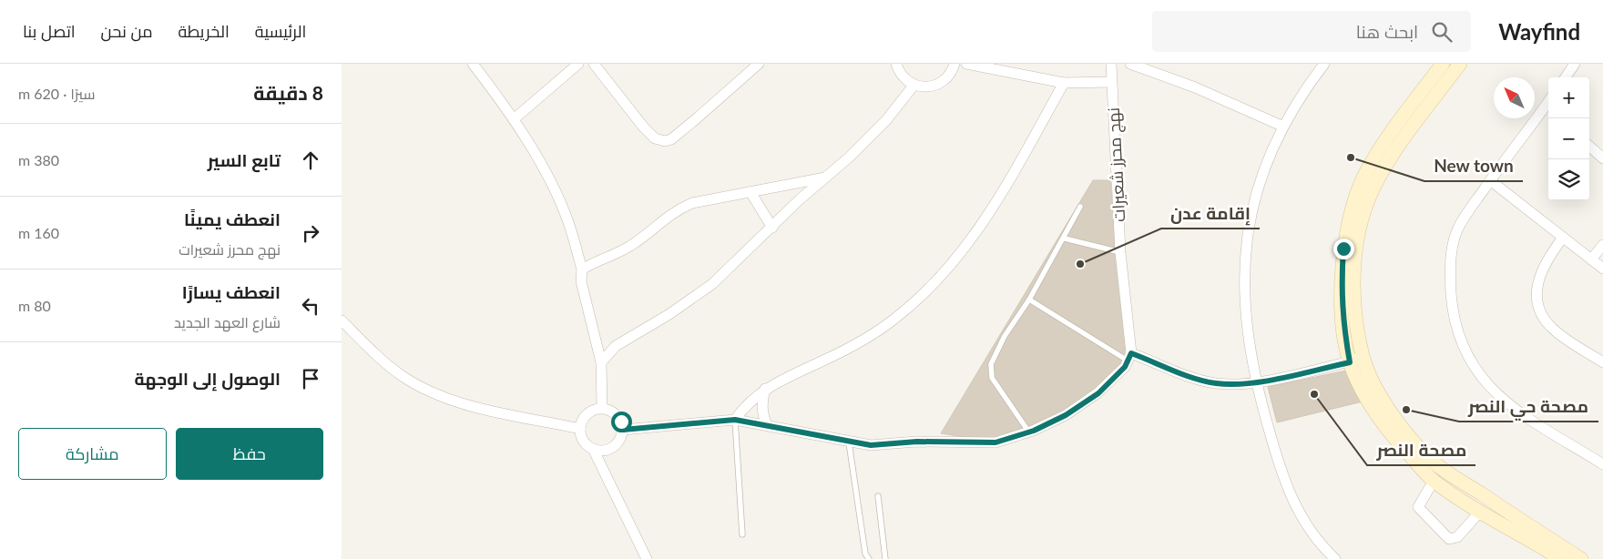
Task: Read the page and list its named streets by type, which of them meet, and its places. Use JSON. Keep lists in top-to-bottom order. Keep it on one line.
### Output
{"streets":{"street":["نهج محرز شعيرات"]},"places":["New town","إقامة عدن","مصحة النصر","مصحة حي النصر"],"north":"top left","page":{"header":"Wayfind","search":"ابحث هنا","nav":["الرئيسية","الخريطة","من نحن","اتصل بنا"],"heading":["8 دقيقة","سيرًا · 620 m"],"map_buttons":["+","−"],"list":[["تابع السير","380 m"],["انعطف يمينًا","نهج محرز شعيرات","160 m"],["انعطف يسارًا","شارع العهد الجديد","80 m"],"الوصول إلى الوجهة"],"buttons":["حفظ","مشاركة"]}}
